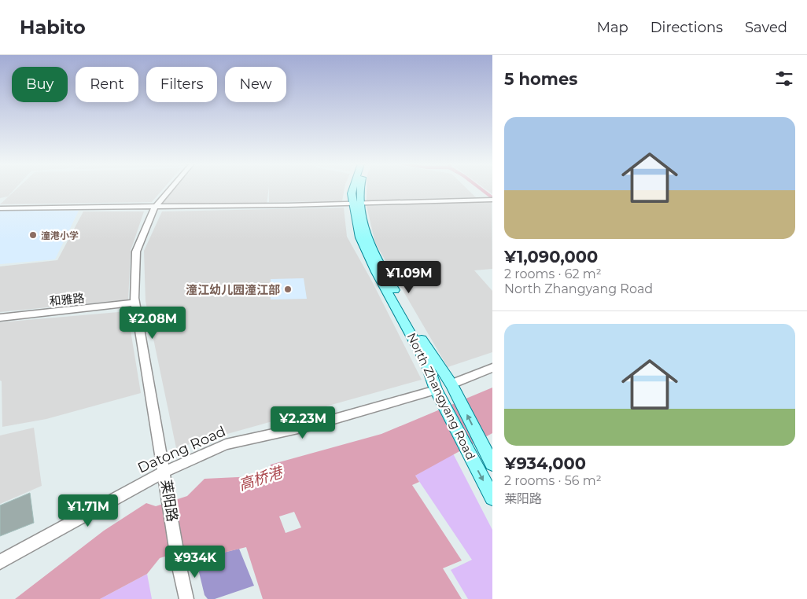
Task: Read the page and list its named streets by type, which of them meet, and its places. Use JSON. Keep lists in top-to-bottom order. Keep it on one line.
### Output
{"streets":{"main road":["North Zhangyang Road"],"street":["和雅路","Datong Road","莱阳路"]},"crossings":[["和雅路","莱阳路"],["North Zhangyang Road","Datong Road"],["Datong Road","莱阳路"]],"water":["高桥港"],"places":["潼港小学","潼江幼儿园潼江部"],"page":{"header":"Habito","nav":["Map","Directions","Saved"],"heading":"5 homes","chip":["Buy","Rent","Filters","New"],"list":[{"name":"¥1,090,000","note":"2 rooms · 62 m² · North Zhangyang Road"},{"name":"¥934,000","note":"2 rooms · 56 m² · 莱阳路"}],"price":["¥1.09M","¥2.08M","¥2.23M","¥1.71M","¥934K"]}}
